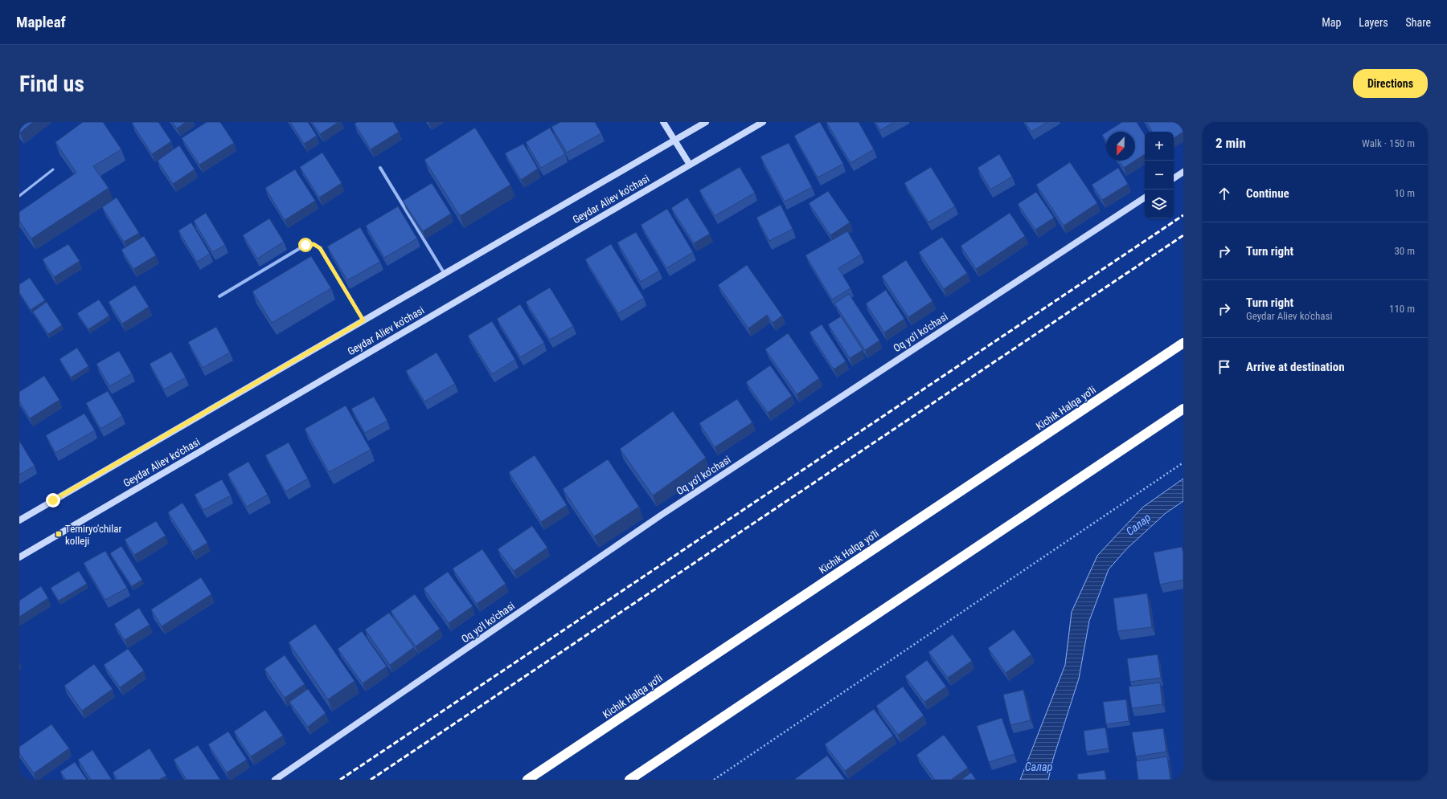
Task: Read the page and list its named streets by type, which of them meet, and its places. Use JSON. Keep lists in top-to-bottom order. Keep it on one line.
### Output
{"streets":{"highway":["Kichik Halqa yo'li"],"main road":["Geydar Aliev ko'chasi","Oq yo'l ko'chasi"]},"water":["Салар"],"places":{"transit":["Temiryo'chilar kolleji"]},"north":"bottom","page":{"header":"Mapleaf","nav":["Map","Layers","Share"],"buttons":"Directions","title":"Find us","heading":["2 min","Walk · 150 m"],"map_buttons":["+","−"],"list":[["Continue","10 m"],["Turn right","30 m"],["Turn right","Geydar Aliev ko'chasi","110 m"],"Arrive at destination"]}}
